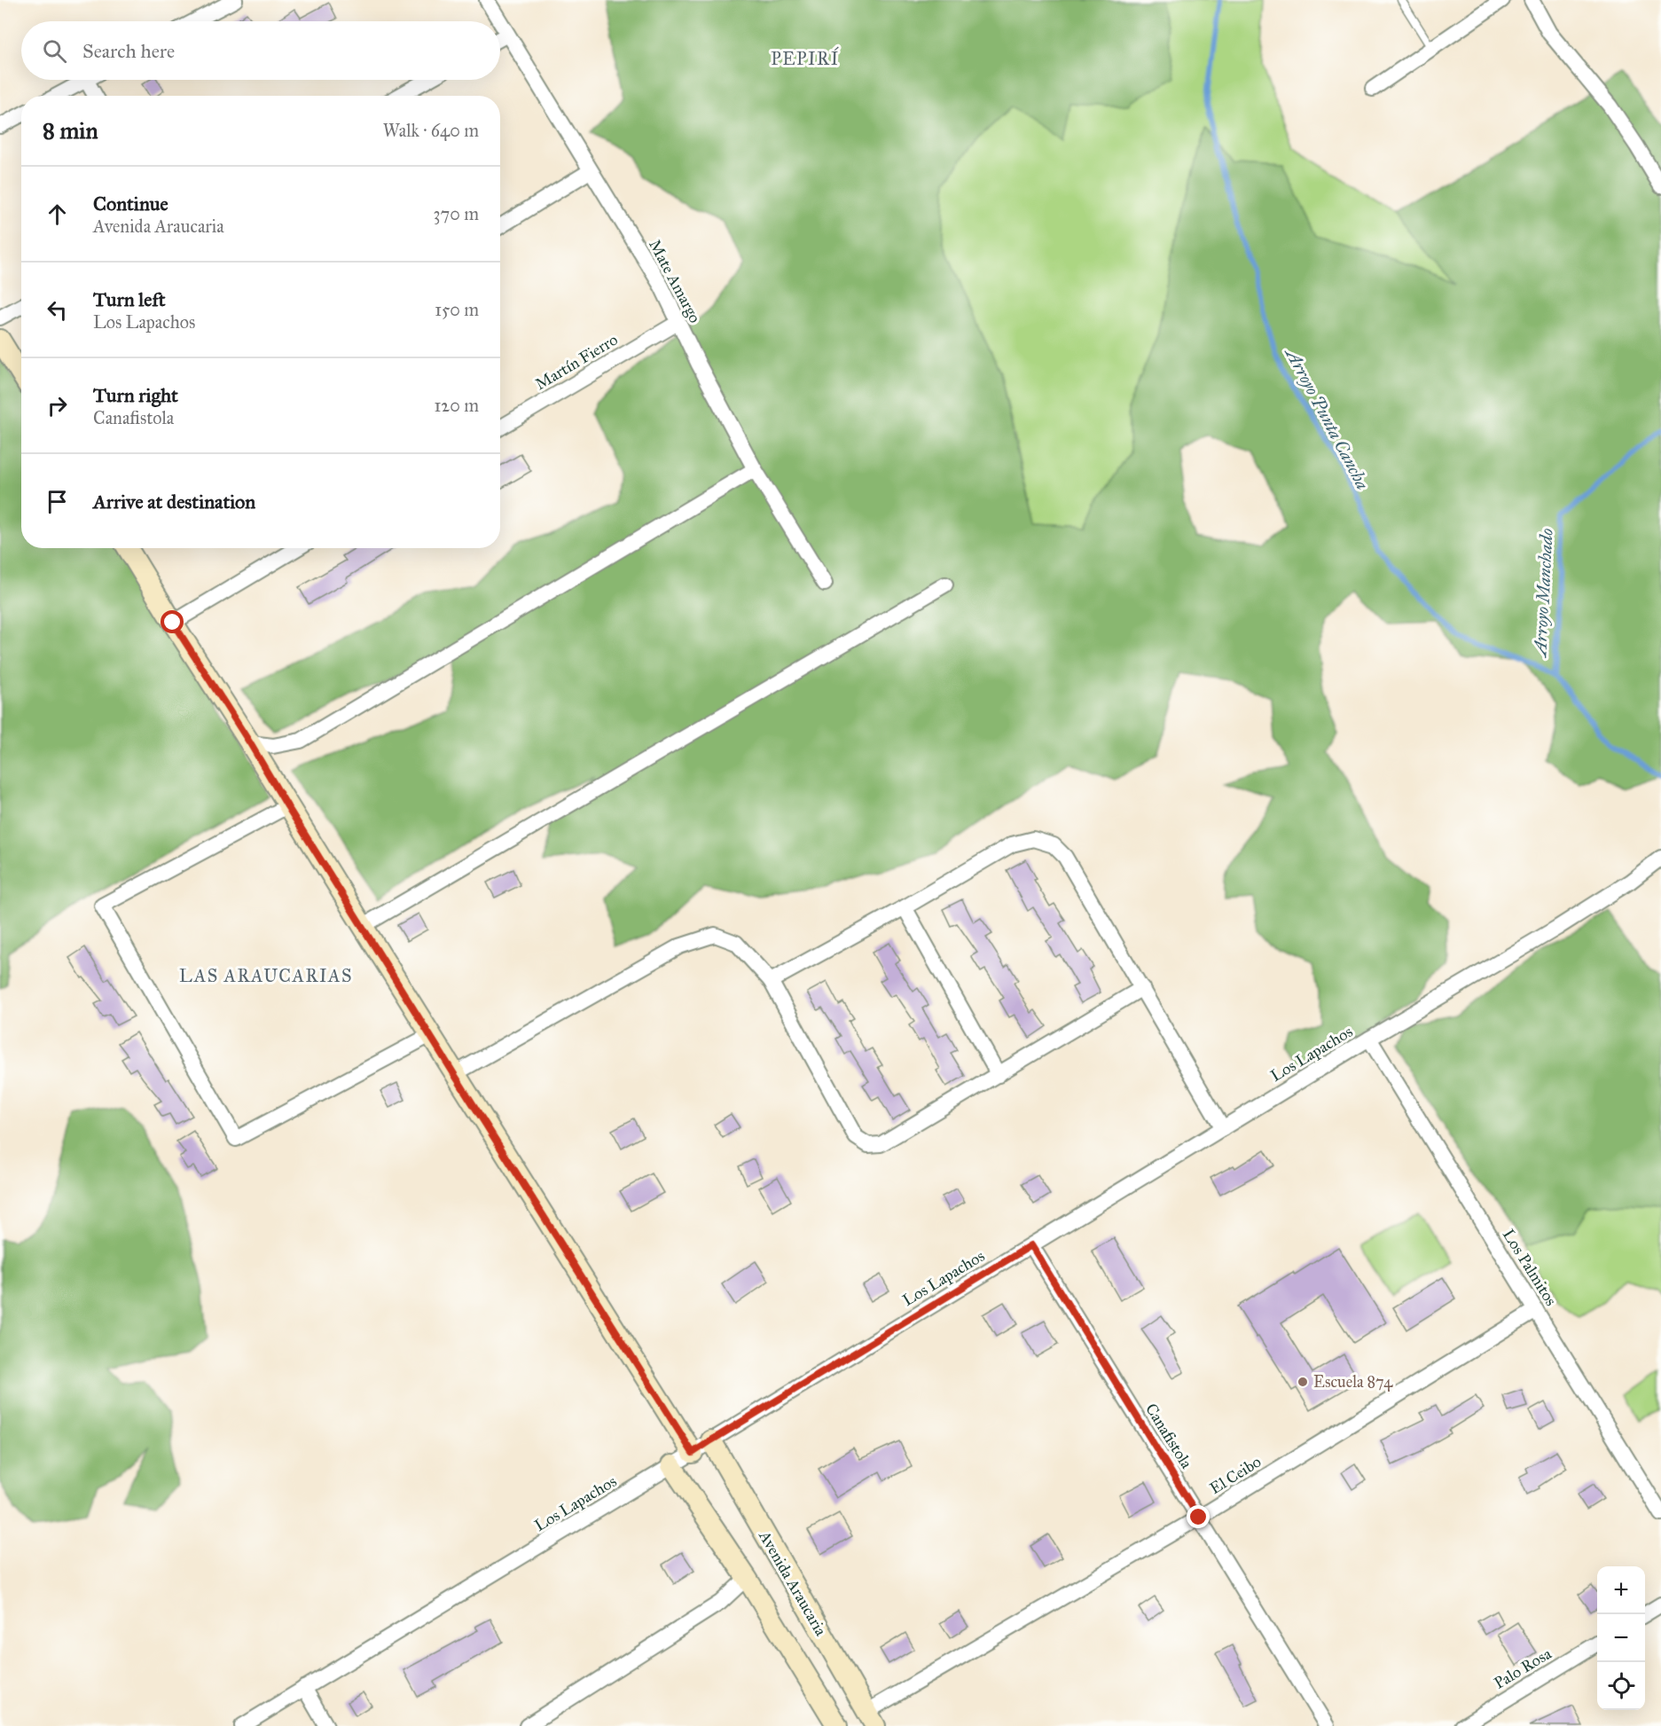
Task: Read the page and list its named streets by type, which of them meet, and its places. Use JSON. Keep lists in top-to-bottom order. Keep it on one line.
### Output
{"streets":{"main road":["Avenida Araucaria"],"street":["Mate Amargo","Martín Fierro","Los Lapachos","Los Palmitos","Canafistola","El Ceibo","Palo Rosa"]},"crossings":[["Mate Amargo","Martín Fierro"],["Los Lapachos","Los Palmitos"],["Los Lapachos","Canafistola"],["Los Lapachos","Avenida Araucaria"],["Los Palmitos","El Ceibo"],["Canafistola","El Ceibo"],["El Ceibo","Avenida Araucaria"]],"districts":["PEPIRÍ","LAS ARAUCARIAS"],"water":["Arroyo Punta Cancha","Arroyo Manchado"],"places":["Escuela 874"],"page":{"search":"Search here","heading":["8 min","Walk · 640 m"],"list":[["Continue","Avenida Araucaria","370 m"],["Turn left","Los Lapachos","150 m"],["Turn right","Canafistola","120 m"],"Arrive at destination"],"map_buttons":["+","−"]}}
